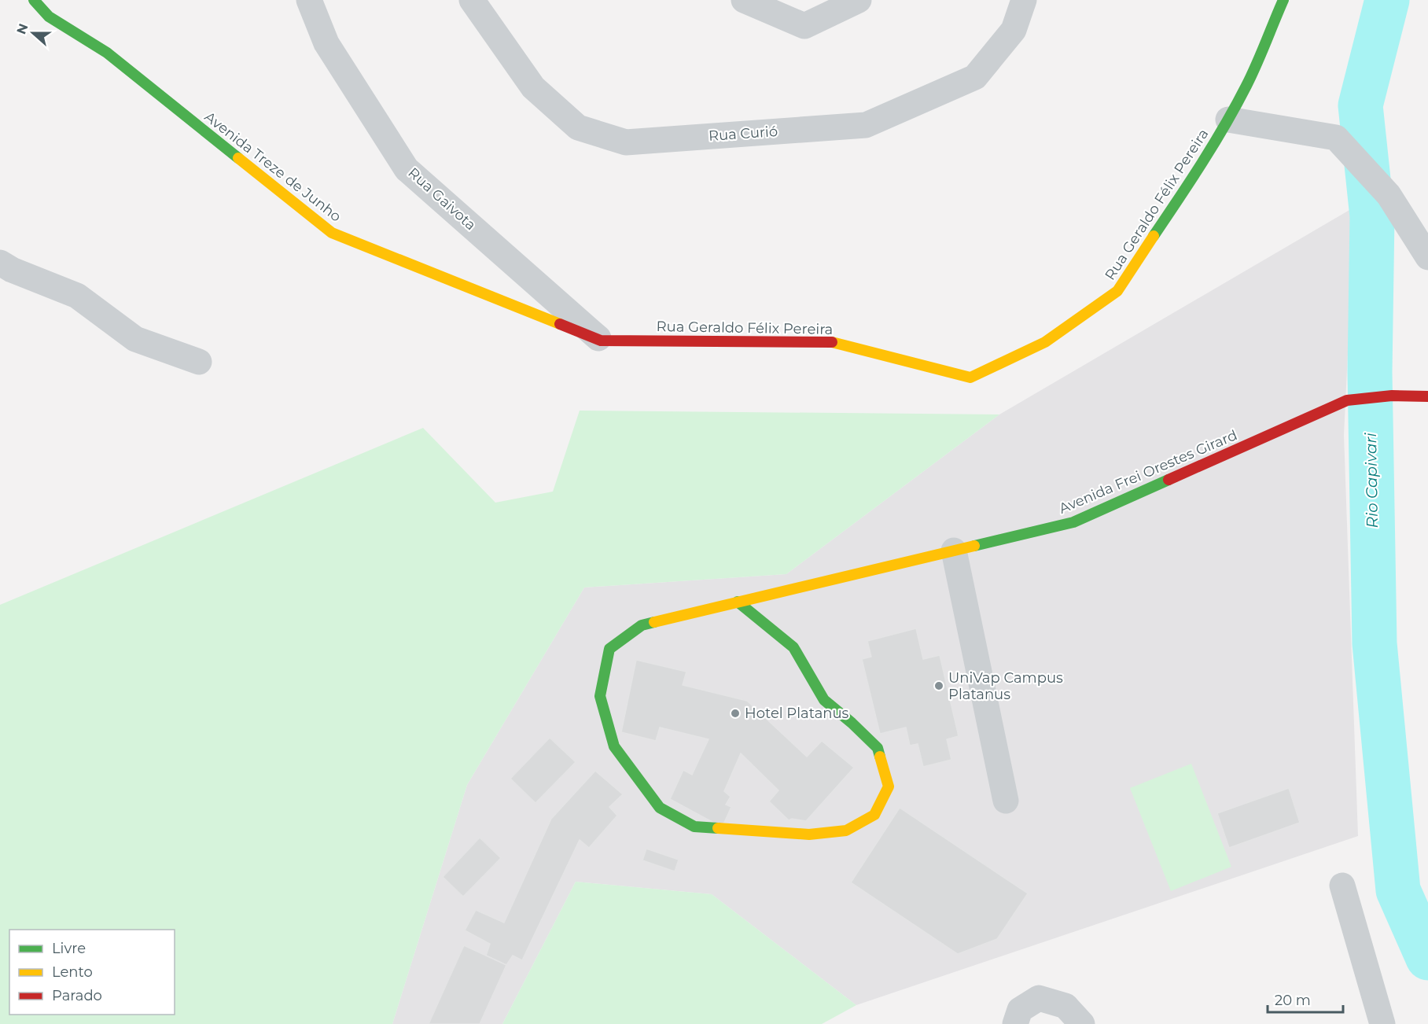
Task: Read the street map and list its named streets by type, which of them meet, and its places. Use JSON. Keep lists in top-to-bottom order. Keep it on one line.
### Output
{"streets":{"street":["Rua Curió","Avenida Treze de Junho","Rua Gaivota","Rua Geraldo Félix Pereira","Avenida Frei Orestes Girard"]},"crossings":[["Avenida Treze de Junho","Rua Gaivota"],["Avenida Treze de Junho","Rua Geraldo Félix Pereira"],["Rua Gaivota","Rua Geraldo Félix Pereira"]],"water":["Rio Capivari"],"places":["UniVap Campus Platanus","Hotel Platanus"],"legend":["Livre","Lento","Parado"],"scale_bar":"20 m","north":"left"}
